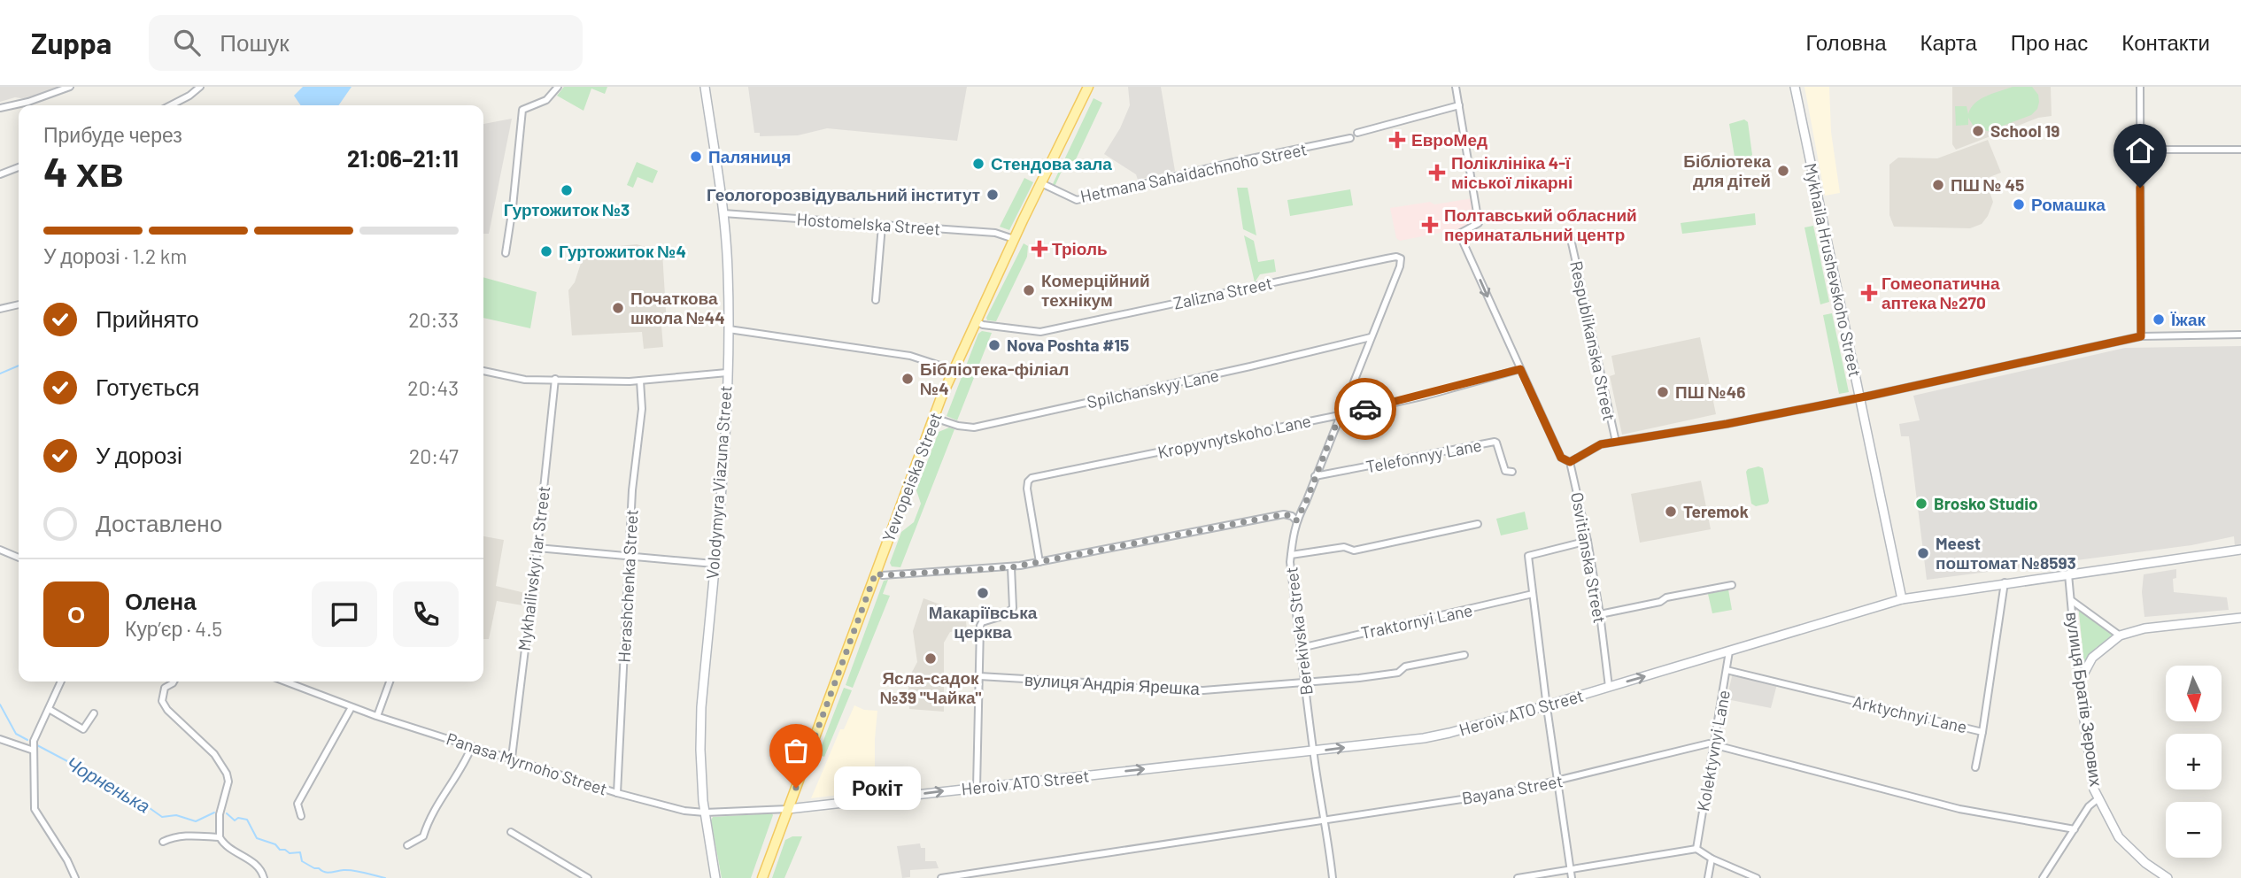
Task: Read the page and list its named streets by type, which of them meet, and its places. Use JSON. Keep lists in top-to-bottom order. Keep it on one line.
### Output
{"streets":{"main road":["Mykhaila Hrushevskoho Street","Yevropeiska Street","Volodymyra Viazuna Street","вулиця Братів Зерових","Heroiv ATO Street"],"street":["Hetmana Sahaidachnoho Street","Hostomelska Street","Zalizna Street","Respublikanska Street","Spilchanskyy Lane","Kropyvnytskoho Lane","Telefonnyy Lane","Osvitianska Street","Mykhailivskyi Iar Street","Herashchenka Street","Traktornyi Lane","Berekivska Street","вулиця Андрія Ярешка","Arktychnyi Lane","Kolektyvnyi Lane","Panasa Myrnoho Street","Bayana Street"]},"crossings":[["Hetmana Sahaidachnoho Street","Yevropeiska Street"],["Hostomelska Street","Yevropeiska Street"],["Hostomelska Street","Volodymyra Viazuna Street"],["Mykhaila Hrushevskoho Street","Heroiv ATO Street"],["Zalizna Street","Yevropeiska Street"],["Zalizna Street","Berekivska Street"],["Spilchanskyy Lane","Yevropeiska Street"],["Spilchanskyy Lane","Berekivska Street"],["Kropyvnytskoho Lane","Osvitianska Street"],["Kropyvnytskoho Lane","Berekivska Street"],["Telefonnyy Lane","Berekivska Street"],["Yevropeiska Street","Heroiv ATO Street"],["Yevropeiska Street","Panasa Myrnoho Street"],["Volodymyra Viazuna Street","Panasa Myrnoho Street"],["Osvitianska Street","Heroiv ATO Street"],["Mykhailivskyi Iar Street","Panasa Myrnoho Street"],["Herashchenka Street","Panasa Myrnoho Street"],["Traktornyi Lane","Berekivska Street"],["Berekivska Street","вулиця Андрія Ярешка"],["Berekivska Street","Heroiv ATO Street"],["Berekivska Street","Bayana Street"],["вулиця Братів Зерових","Heroiv ATO Street"],["Heroiv ATO Street","Arktychnyi Lane"],["Heroiv ATO Street","Kolektyvnyi Lane"],["Heroiv ATO Street","Panasa Myrnoho Street"],["Arktychnyi Lane","Kolektyvnyi Lane"],["Kolektyvnyi Lane","Bayana Street"]],"one_way":["Osvitianska Street","Heroiv ATO Street"],"water":["Чорненька"],"places":{"other":["School 19","Паляниця","Стендова зала","Бібліотека для дітей","ПШ № 45","Гуртожиток №3","Геологорозвідувальний інститут","Ромашка","Гуртожиток №4","Комерційний технікум","Початкова школа №44","Їжак","Nova Poshta #15","Бібліотека-філіал №4","ПШ №46","Brosko Studio","Teremok","Meest поштомат №8593","Макаріївська церква","Ясла-садок №39 \"Чайка\"","Рокіт"],"health":["ЕвроМед","Поліклініка 4-ї міської лікарні","Полтавський обласний перинатальний центр","Тріоль","Гомеопатична аптека №270"]},"north":"bottom","page":{"header":"Zuppa","search":"Пошук","nav":["Головна","Карта","Про нас","Контакти"],"heading":["4 хв","Прибуде через","21:06–21:11"],"panel":["Олена","Кур’єр · 4.5"],"bar":"У дорозі · 1.2 km","list":[["Прийнято","20:33"],["Готується","20:43"],["У дорозі","20:47"],"Доставлено"],"round":"О","map_buttons":["+","−"],"bubble":"Рокіт"}}
